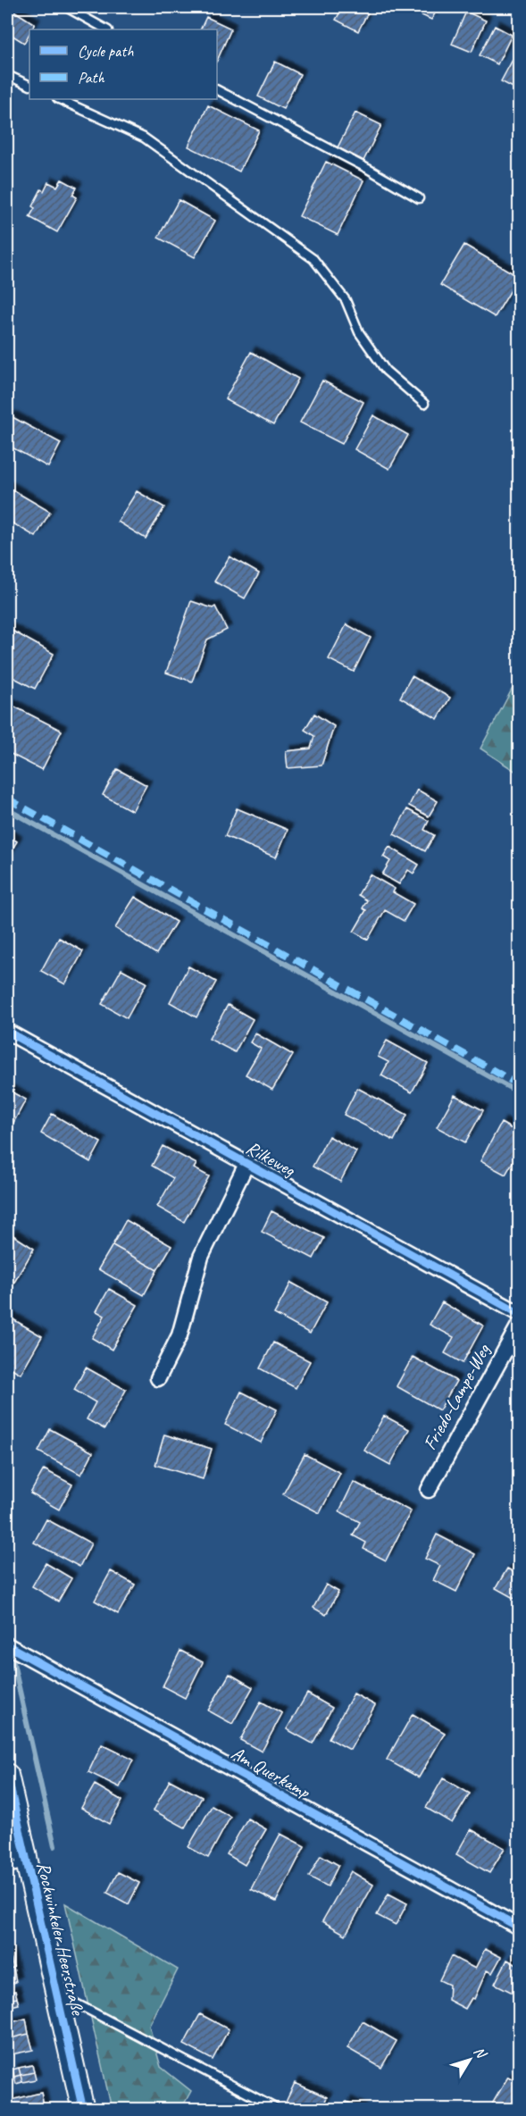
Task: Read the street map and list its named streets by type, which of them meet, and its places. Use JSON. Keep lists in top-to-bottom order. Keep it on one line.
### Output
{"streets":{"main road":["Rockwinkeler Heerstraße"],"street":["Rilkeweg","Friedo-Lampe-Weg","Am Querkamp"]},"legend":["Cycle path","Path"],"north":"top right"}
